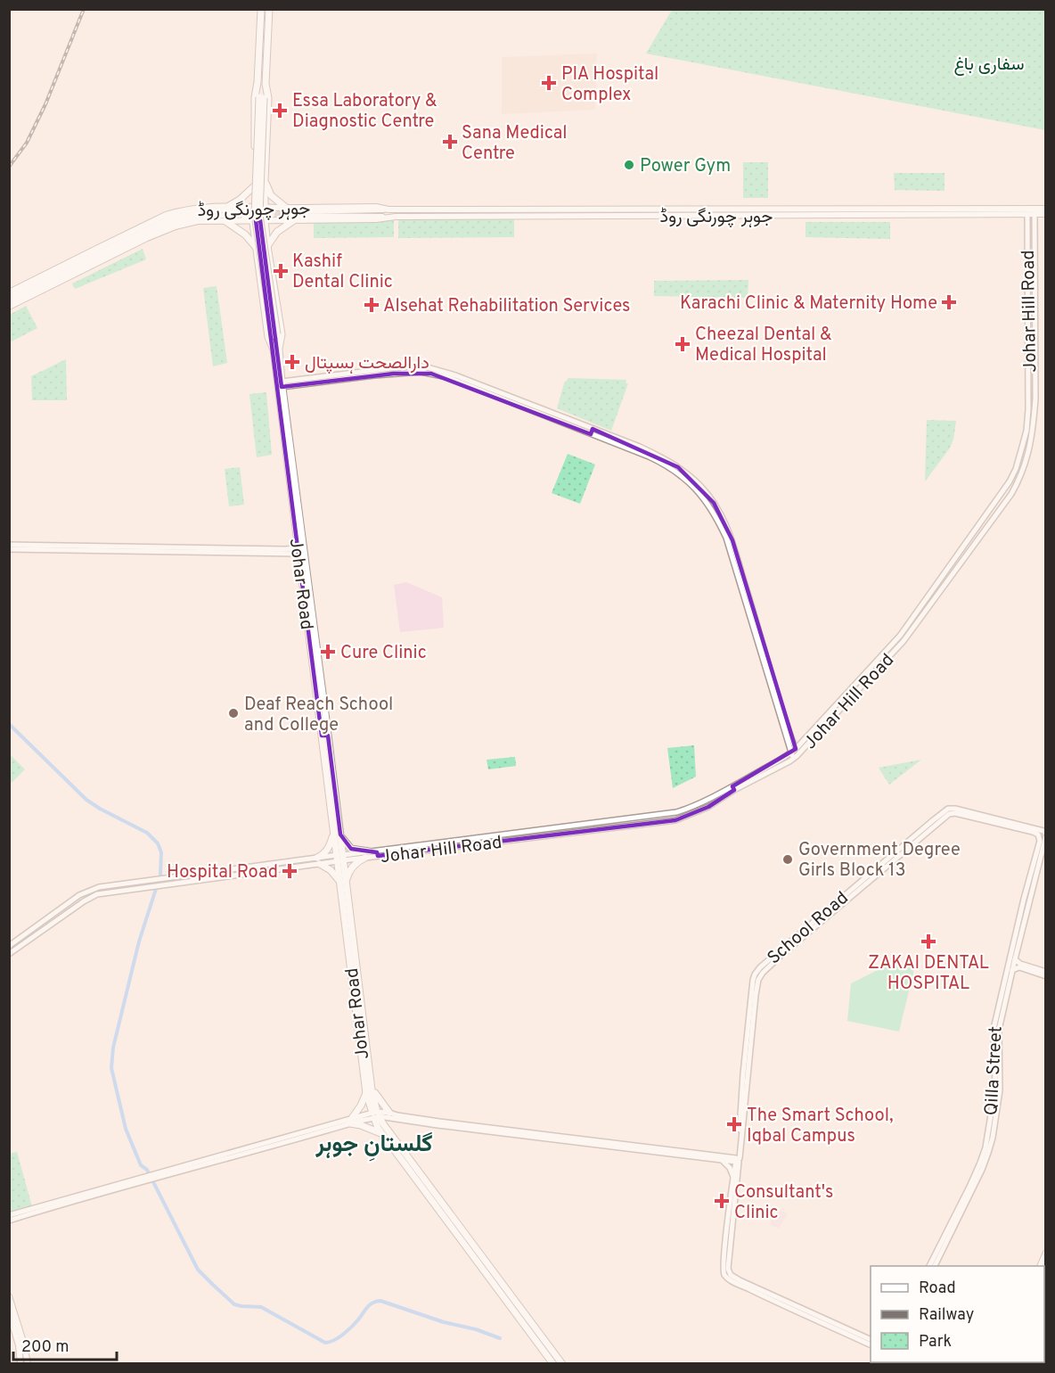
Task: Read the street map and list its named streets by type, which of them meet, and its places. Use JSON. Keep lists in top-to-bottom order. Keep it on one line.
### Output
{"streets":{"main road":["جوہر چورنگی روڈ","Johar Road"],"street":["Johar Hill Road","School Road","Qilla Street"]},"crossings":[["جوہر چورنگی روڈ","Johar Hill Road"],["جوہر چورنگی روڈ","Johar Road"],["Johar Hill Road","Johar Road"],["School Road","Qilla Street"]],"districts":["گلستانِ جوہر"],"parks":["سفاری باغ"],"places":{"health":["PIA Hospital Complex","Essa Laboratory & Diagnostic Centre","Sana Medical Centre","Kashif Dental Clinic","Karachi Clinic & Maternity Home","Alsehat Rehabilitation Services","Cheezal Dental & Medical Hospital","دارالصحت ہسپتال","Cure Clinic","Hospital Road","ZAKAI DENTAL HOSPITAL","The Smart School, Iqbal Campus","Consultant's Clinic"],"other":["Power Gym","Deaf Reach School and College","Government Degree Girls Block 13"]},"legend":["Road","Railway","Park"],"scale_bar":"200 m"}
